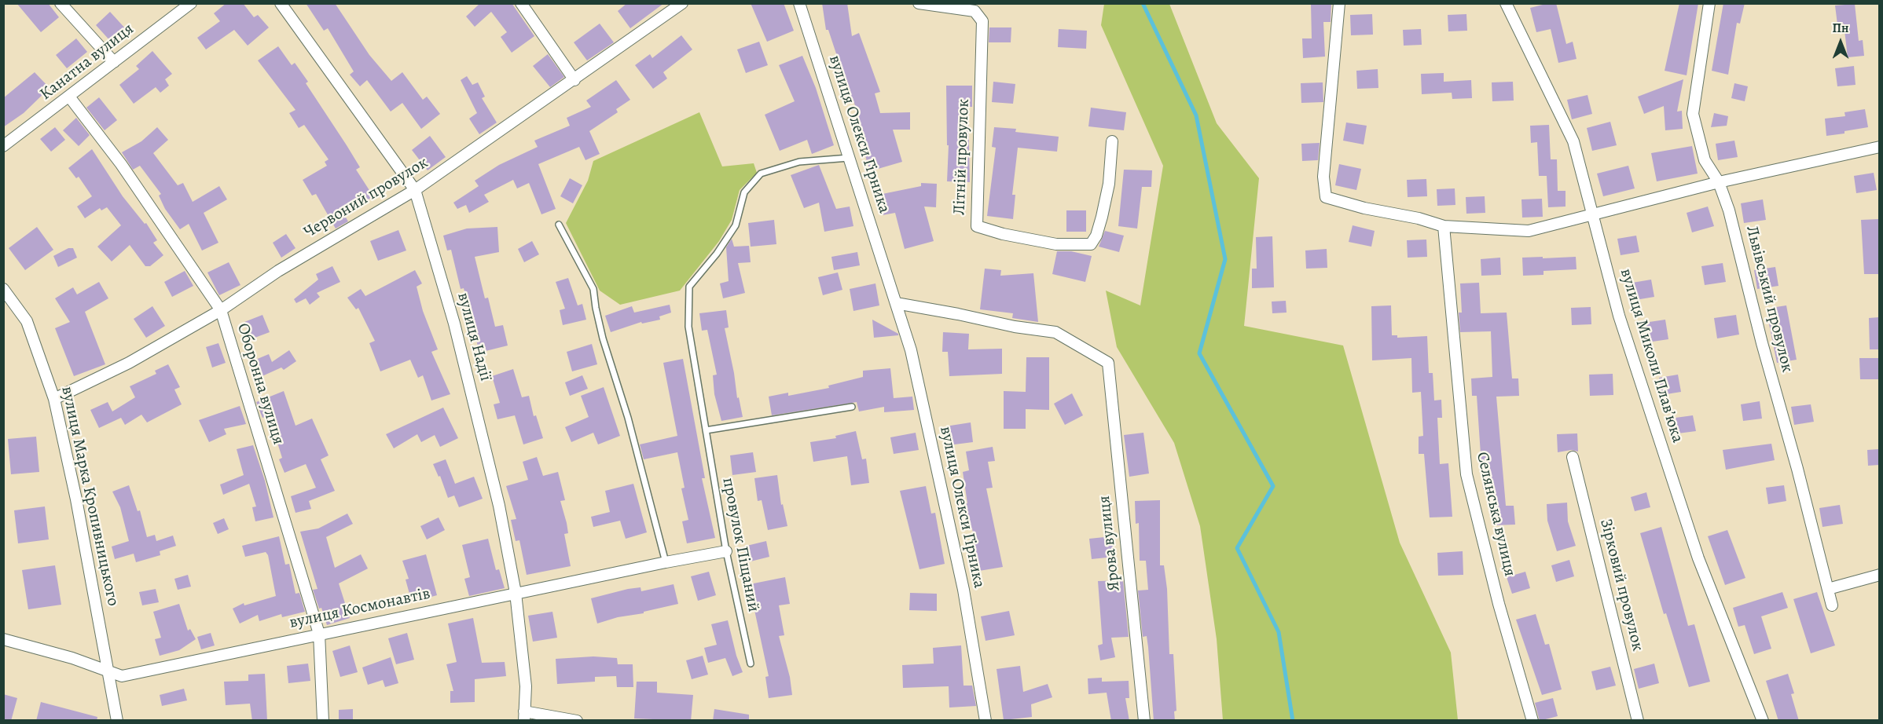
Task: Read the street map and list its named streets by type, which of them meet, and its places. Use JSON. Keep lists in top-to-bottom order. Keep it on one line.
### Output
{"streets":{"street":["Канатна вулиця","вулиця Олекси Гірника","Літній провулок","Червоний провулок","Львівський провулок","вулиця Надії","вулиця Миколи Плавʼюка","Оборонна вулиця","вулиця Марка Кропивницького","Селянська вулиця","Ярова вулиця","Зірковий провулок","вулиця Космонавтів"],"lane":["провулок Піщаний"]},"crossings":[["Канатна вулиця","Оборонна вулиця"],["вулиця Олекси Гірника","Ярова вулиця"],["вулиця Олекси Гірника","провулок Піщаний"],["Червоний провулок","вулиця Надії"],["Червоний провулок","Оборонна вулиця"],["Червоний провулок","вулиця Марка Кропивницького"],["вулиця Надії","вулиця Космонавтів"],["Оборонна вулиця","вулиця Космонавтів"],["вулиця Марка Кропивницького","вулиця Космонавтів"],["провулок Піщаний","вулиця Космонавтів"]],"north":"top"}
